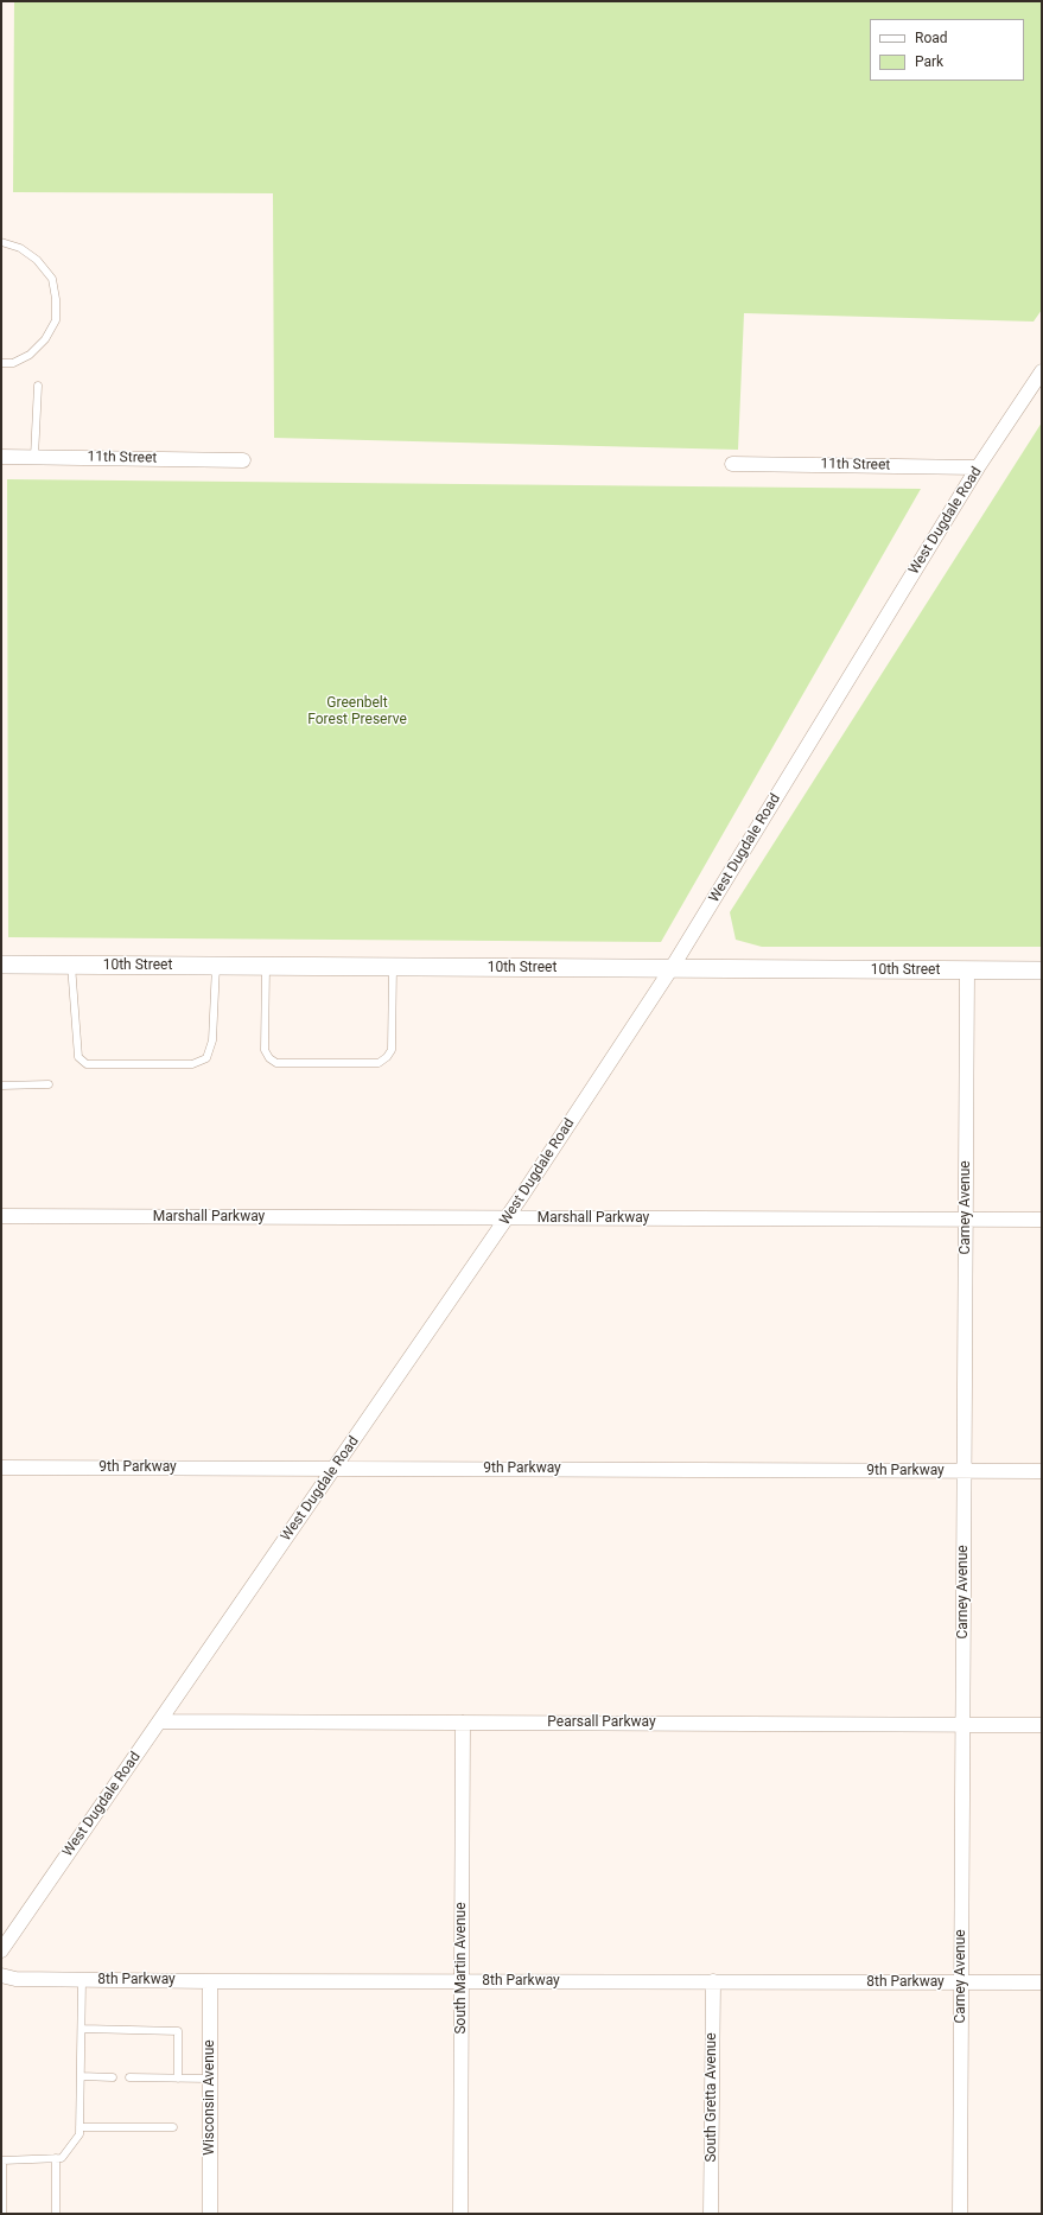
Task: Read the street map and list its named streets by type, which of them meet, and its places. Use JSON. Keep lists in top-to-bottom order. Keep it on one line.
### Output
{"streets":{"street":["11th Street","West Dugdale Road","10th Street","Carney Avenue","Marshall Parkway","9th Parkway","Pearsall Parkway","South Martin Avenue","8th Parkway","Wisconsin Avenue","South Gretta Avenue"]},"crossings":[["11th Street","West Dugdale Road"],["West Dugdale Road","10th Street"],["West Dugdale Road","Marshall Parkway"],["West Dugdale Road","9th Parkway"],["West Dugdale Road","Pearsall Parkway"],["10th Street","Carney Avenue"],["Carney Avenue","Marshall Parkway"],["Carney Avenue","9th Parkway"],["Carney Avenue","Pearsall Parkway"],["Carney Avenue","8th Parkway"],["Pearsall Parkway","South Martin Avenue"],["South Martin Avenue","8th Parkway"],["8th Parkway","Wisconsin Avenue"],["8th Parkway","South Gretta Avenue"]],"parks":["Greenbelt Forest Preserve"],"legend":["Road","Park"]}
